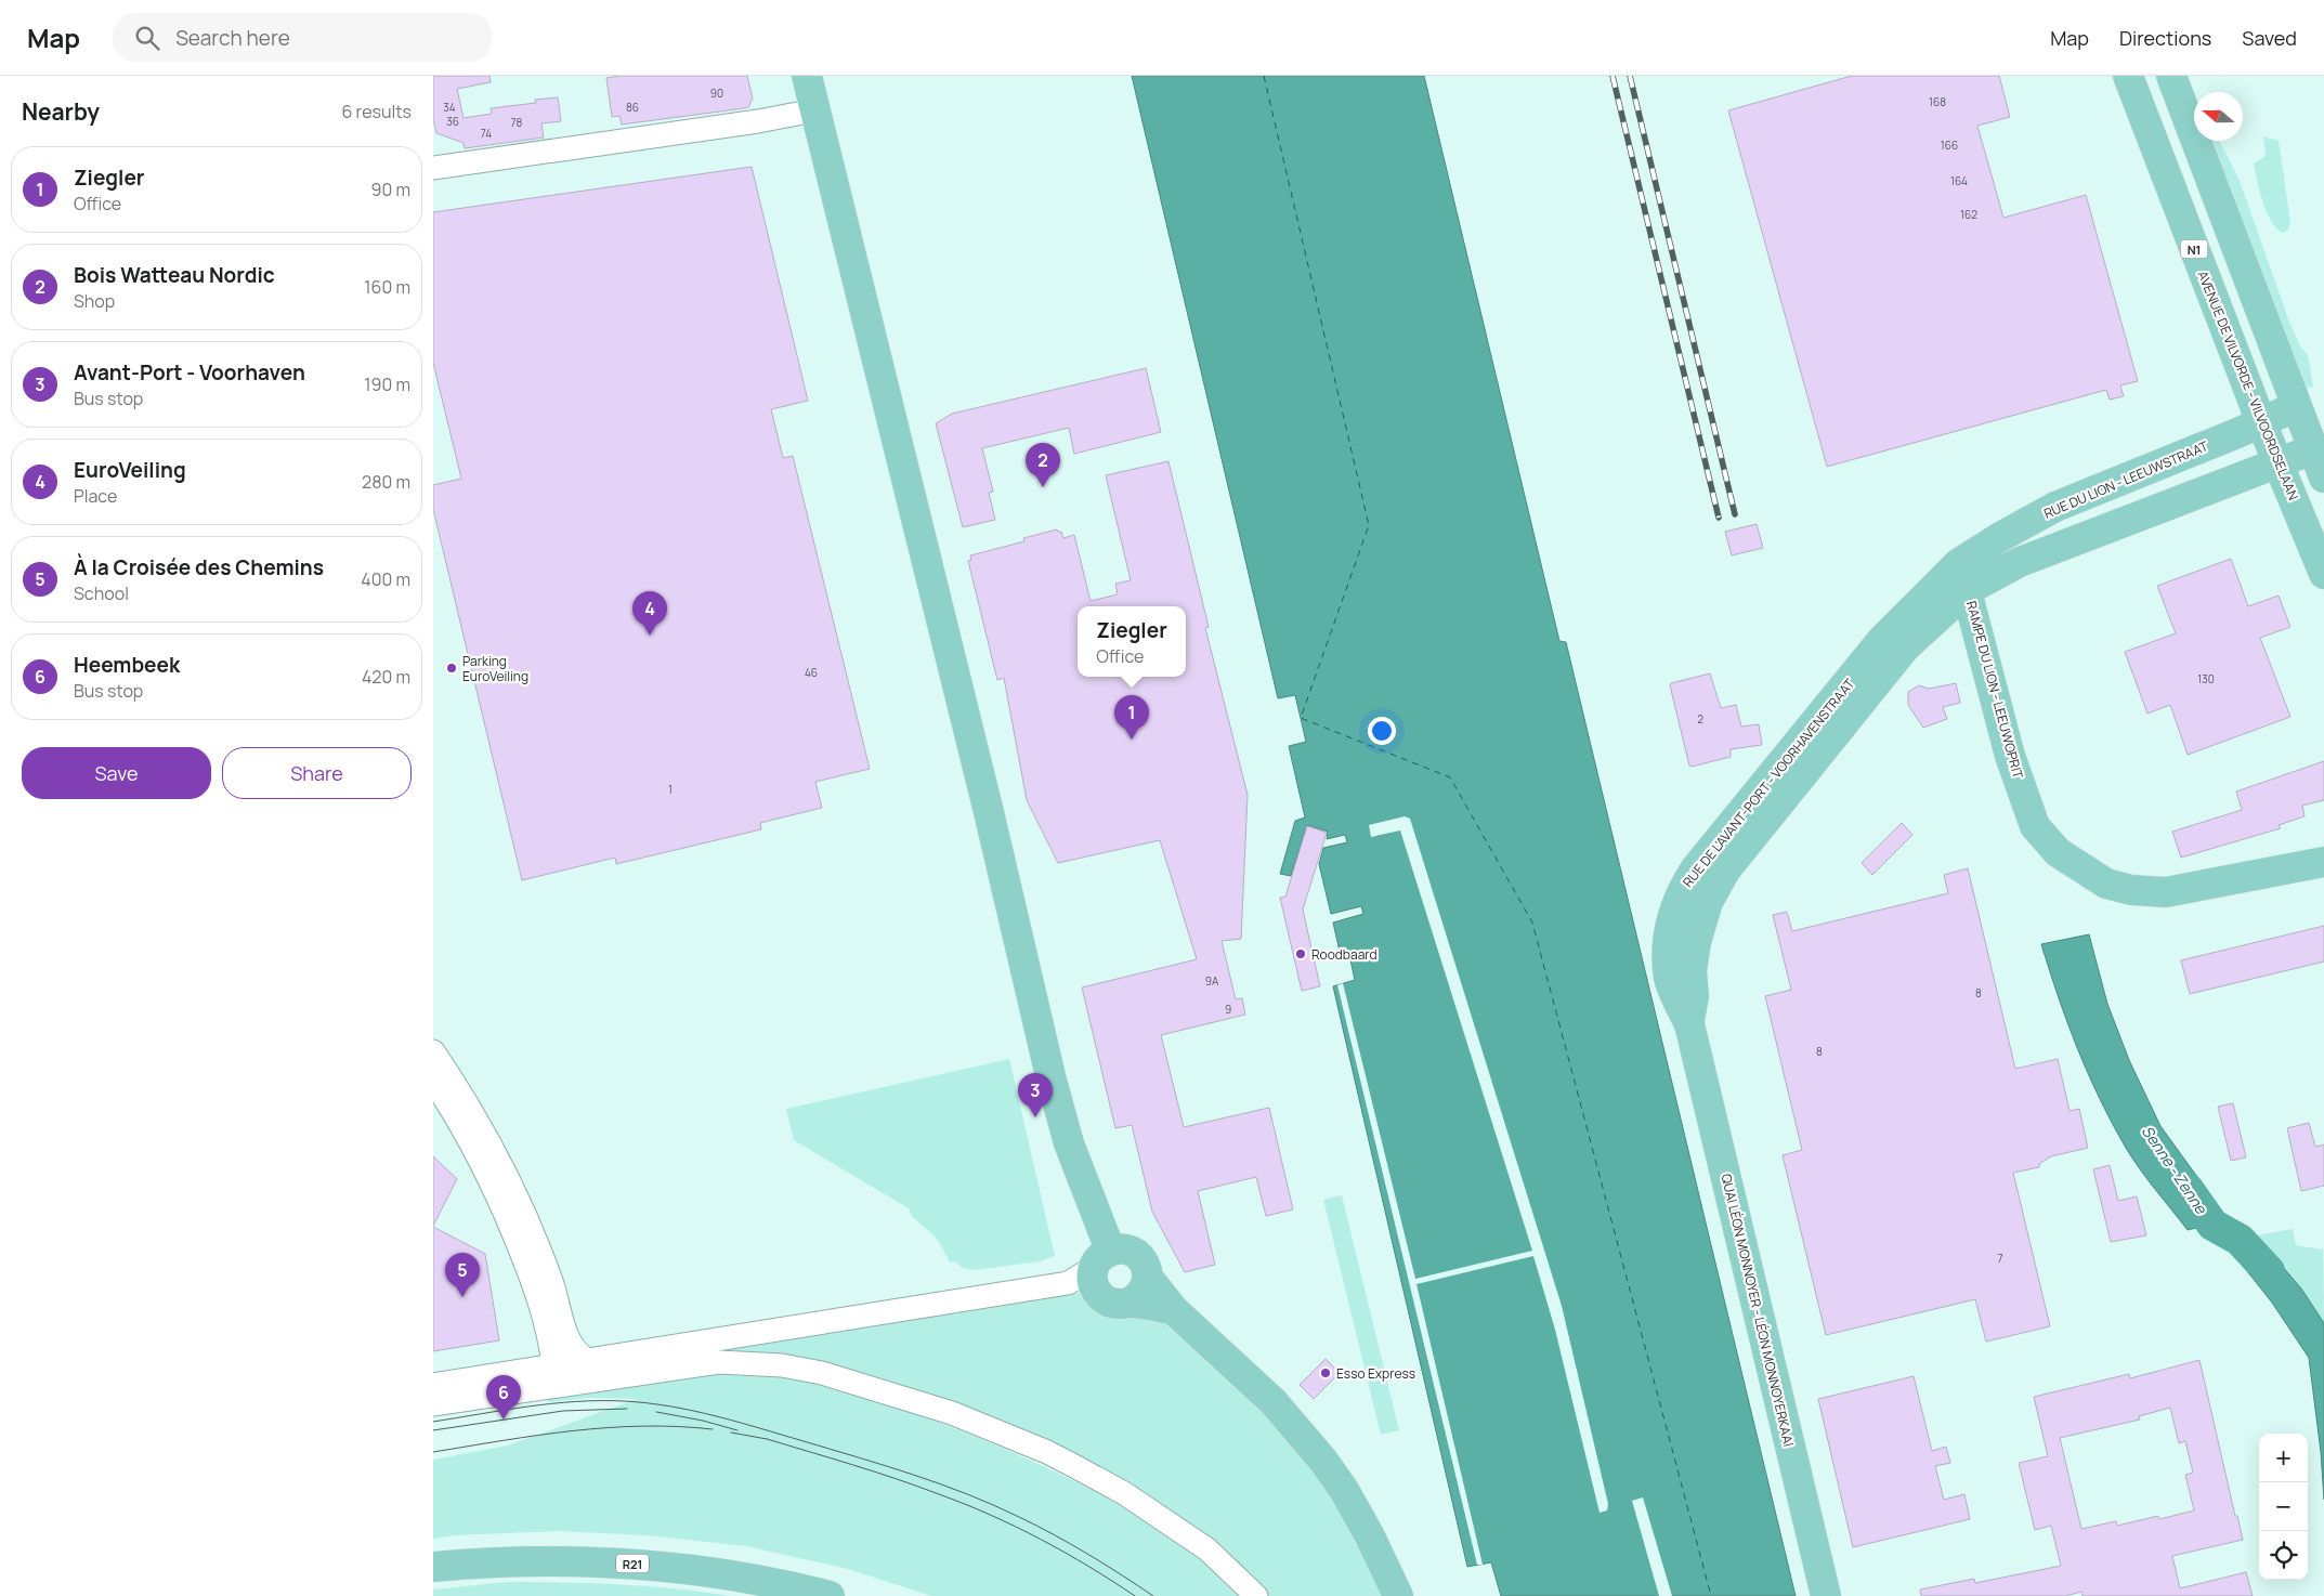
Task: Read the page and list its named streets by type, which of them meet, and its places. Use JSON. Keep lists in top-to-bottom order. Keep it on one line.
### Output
{"streets":{"main road":["N1","AVENUE DE VILVORDE - VILVOORDSELAAN","RUE DU LION - LEEUWSTRAAT","RAMPE DU LION - LEEUWOPRIT","RUE DE L'AVANT-PORT - VOORHAVENSTRAAT","QUAI LÉON MONNOYER - LÉON MONNOYERKAAI","R21"]},"crossings":[["AVENUE DE VILVORDE - VILVOORDSELAAN","RUE DU LION - LEEUWSTRAAT"],["RUE DU LION - LEEUWSTRAAT","RAMPE DU LION - LEEUWOPRIT"],["RUE DU LION - LEEUWSTRAAT","RUE DE L'AVANT-PORT - VOORHAVENSTRAAT"],["RAMPE DU LION - LEEUWOPRIT","RUE DE L'AVANT-PORT - VOORHAVENSTRAAT"],["RUE DE L'AVANT-PORT - VOORHAVENSTRAAT","QUAI LÉON MONNOYER - LÉON MONNOYERKAAI"]],"water":["Senne - Zenne"],"places":["Parking EuroVeiling","Roodbaard","Esso Express"],"house_numbers":["90","168","34","86","36","78","74","166","164","162","46","130","2","1","9A","8","9","8","7"],"north":"left","page":{"header":"Map","search":"Search here","nav":["Map","Directions","Saved"],"heading":["Nearby","6 results"],"list":[{"mark":"1","name":"Ziegler","note":"Office","value":"90 m"},{"mark":"2","name":"Bois Watteau Nordic","note":"Shop","value":"160 m"},{"mark":"3","name":"Avant-Port - Voorhaven","note":"Bus stop","value":"190 m"},{"mark":"4","name":"EuroVeiling","note":"Place","value":"280 m"},{"mark":"5","name":"À la Croisée des Chemins","note":"School","value":"400 m"},{"mark":"6","name":"Heembeek","note":"Bus stop","value":"420 m"}],"pins":["2","4","1","3","5","6"],"popup":["Ziegler","Office"],"buttons":["Save","Share"],"map_buttons":["+","−"]}}
